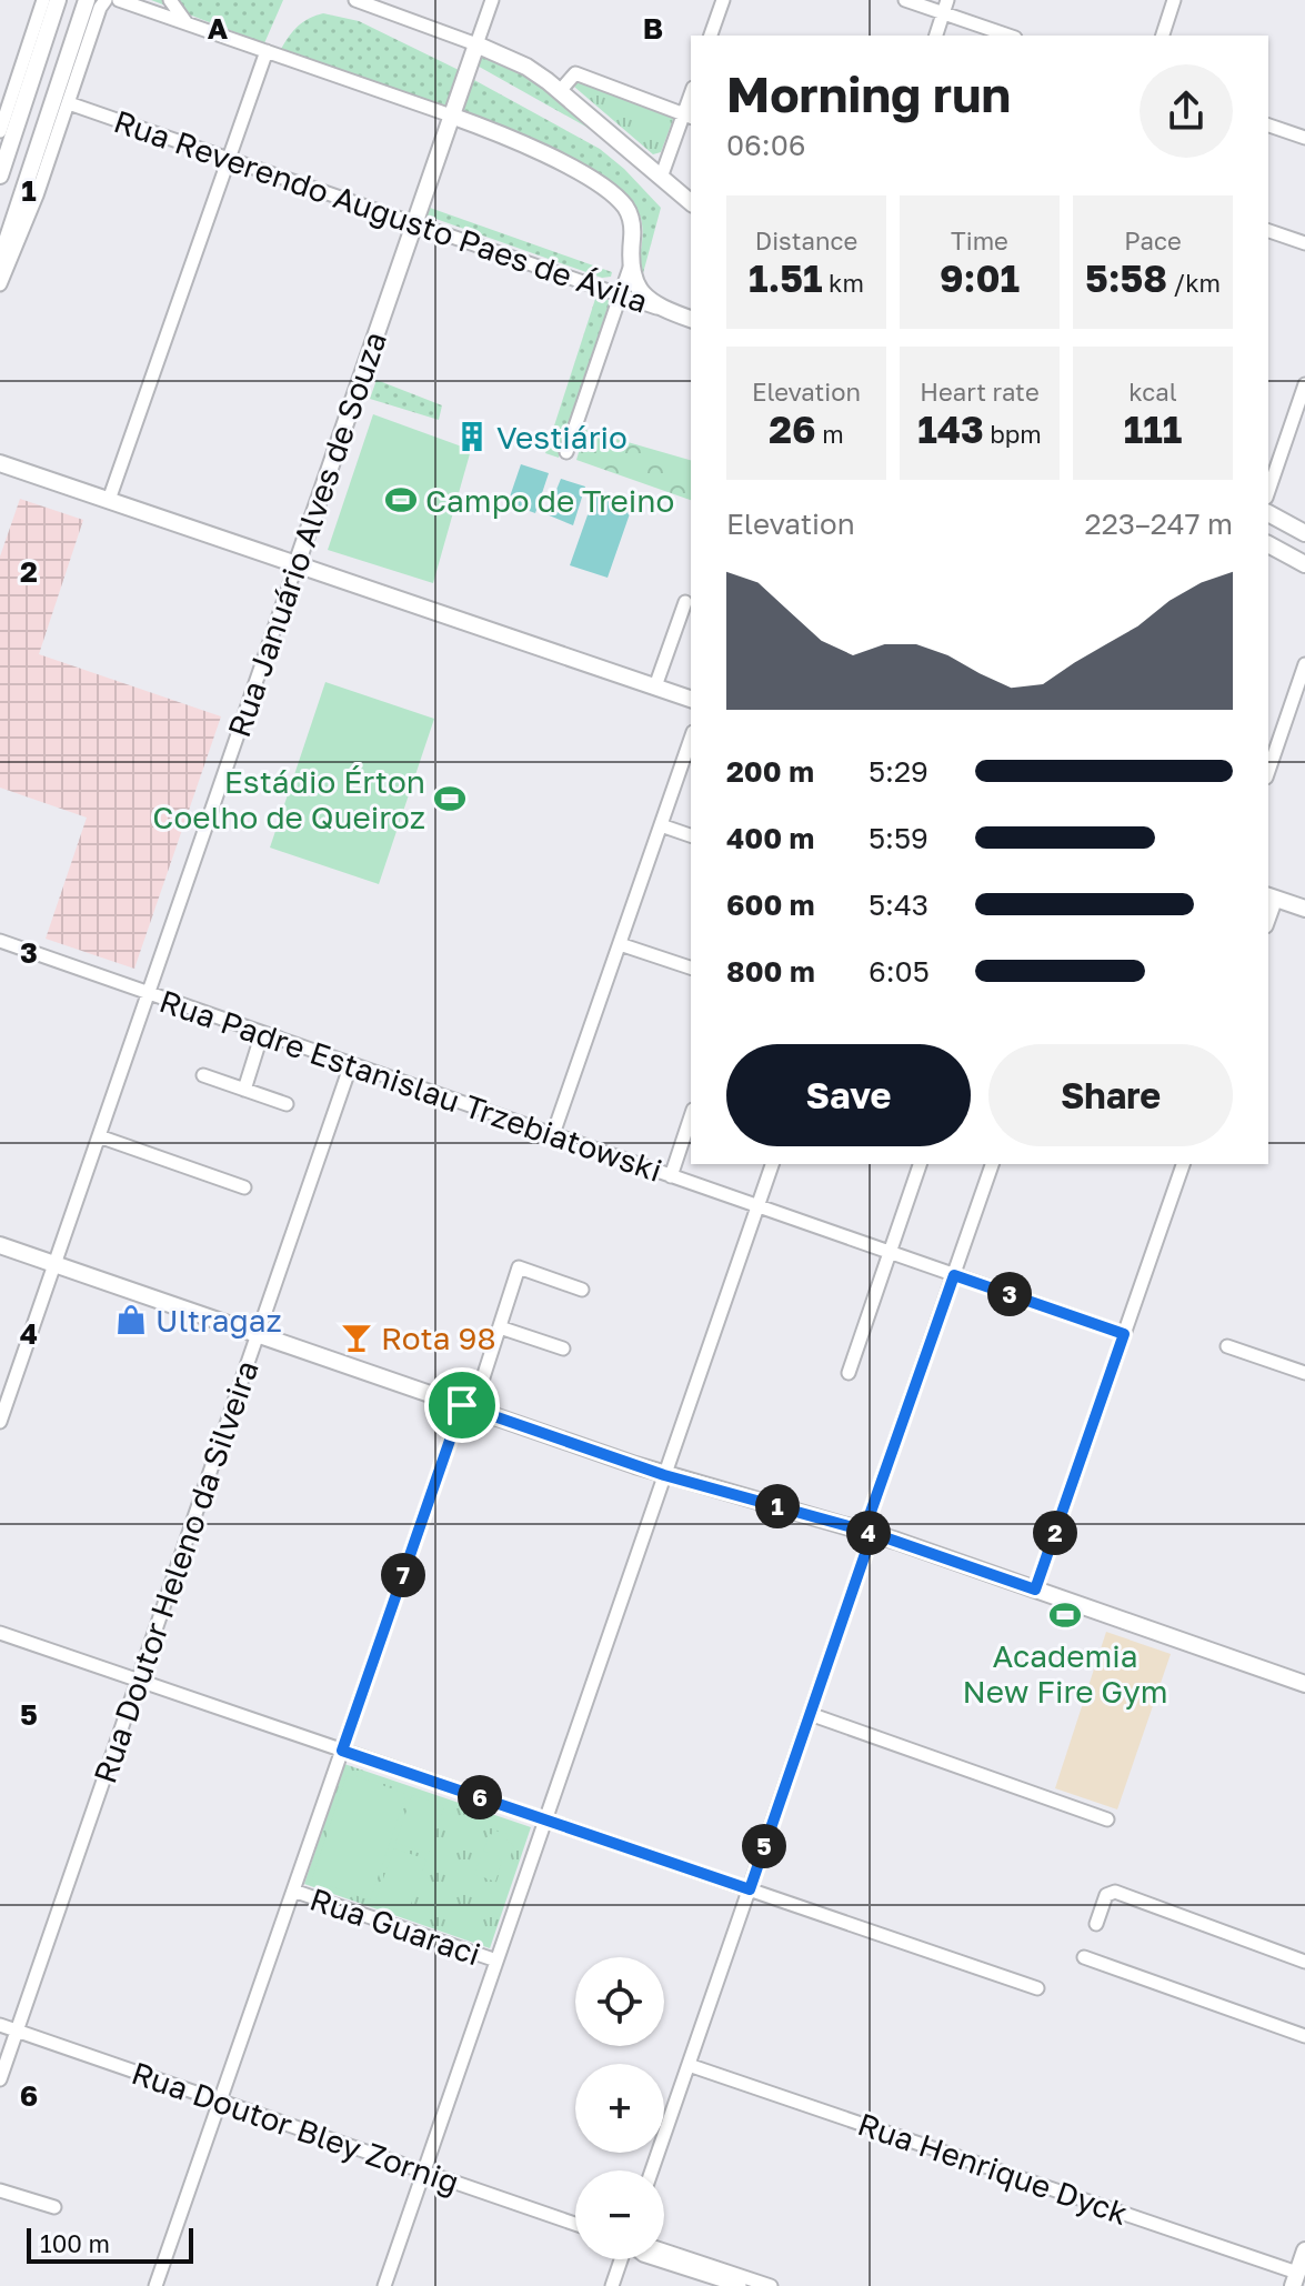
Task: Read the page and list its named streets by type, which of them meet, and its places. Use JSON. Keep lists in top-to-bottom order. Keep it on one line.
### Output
{"streets":{"main road":["Rua Reverendo Augusto Paes de Ávila","Rua Januário Alves de Souza"],"street":["Rua Padre Estanislau Trzebiatowski","Rua Doutor Heleno da Silveira","Rua Guaraci","Rua Doutor Bley Zornig","Rua Henrique Dyck"]},"crossings":[["Rua Reverendo Augusto Paes de Ávila","Rua Januário Alves de Souza"],["Rua Januário Alves de Souza","Rua Padre Estanislau Trzebiatowski"],["Rua Padre Estanislau Trzebiatowski","Rua Doutor Heleno da Silveira"],["Rua Doutor Heleno da Silveira","Rua Doutor Bley Zornig"]],"places":{"building":["Vestiário"],"sports":["Campo de Treino","Estádio Érton Coelho de Queiroz","Academia New Fire Gym"],"shop":["Ultragaz"],"bar":["Rota 98"]},"scale_bar":"100 m","page":{"heading":["Morning run","06:06"],"stats":[["Distance","1.51 km"],["Time","9:01"],["Pace","5:58 /km"],["Elevation","26 m"],["Heart rate","143 bpm"],["kcal","111"]],"chart":["Elevation","223–247 m"],"list":[{"name":"200 m","note":"5:29"},{"name":"400 m","note":"5:59"},{"name":"600 m","note":"5:43"},{"name":"800 m","note":"6:05"}],"buttons":["Save","Share"],"pins":["3","1","2","4","7","6","5"],"map_buttons":["+","−"],"scale":"100 m"},"grid":{"columns":["A","B"],"rows":["1","2","3","4","5","6"]}}
